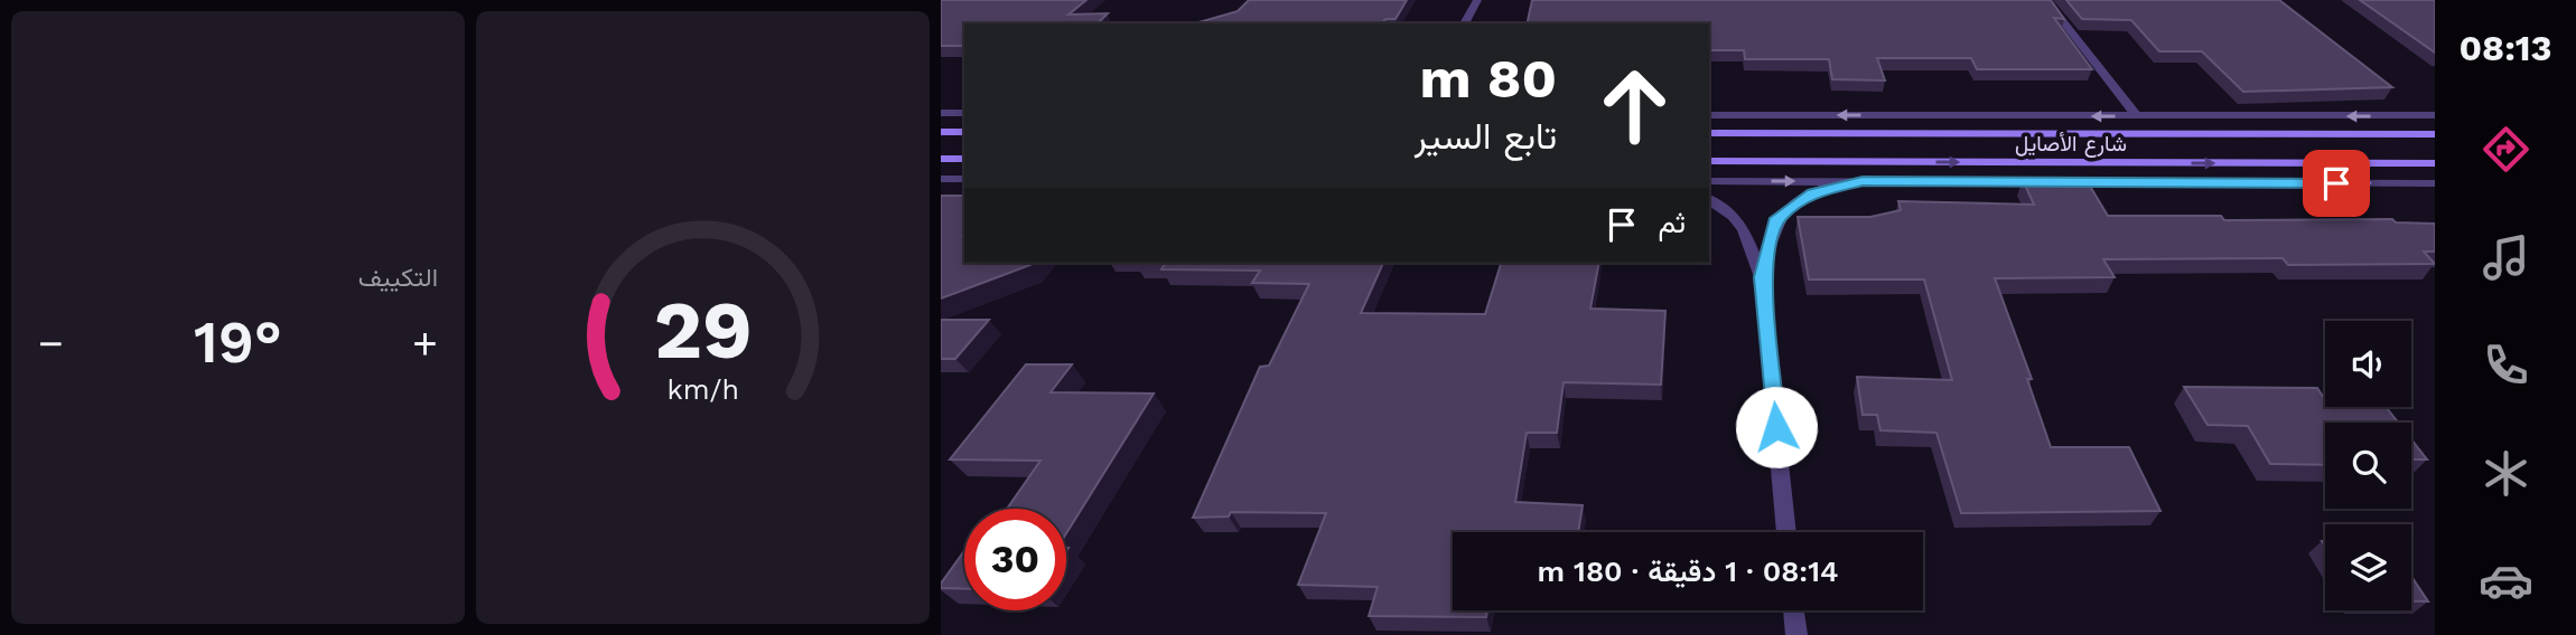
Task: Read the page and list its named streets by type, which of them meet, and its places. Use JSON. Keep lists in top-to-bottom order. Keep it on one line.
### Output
{"streets":{"street":["شارع الأصايل"]},"page":{"tabs":"08:13","tile":"التكييف","turn":["80 m","تابع السير"],"then":"ثم","heat":["−","19°","+"],"limit":"30","trip":"08:14 · 1 دقيقة · 180 m","gauge":["29","km/h"]}}
